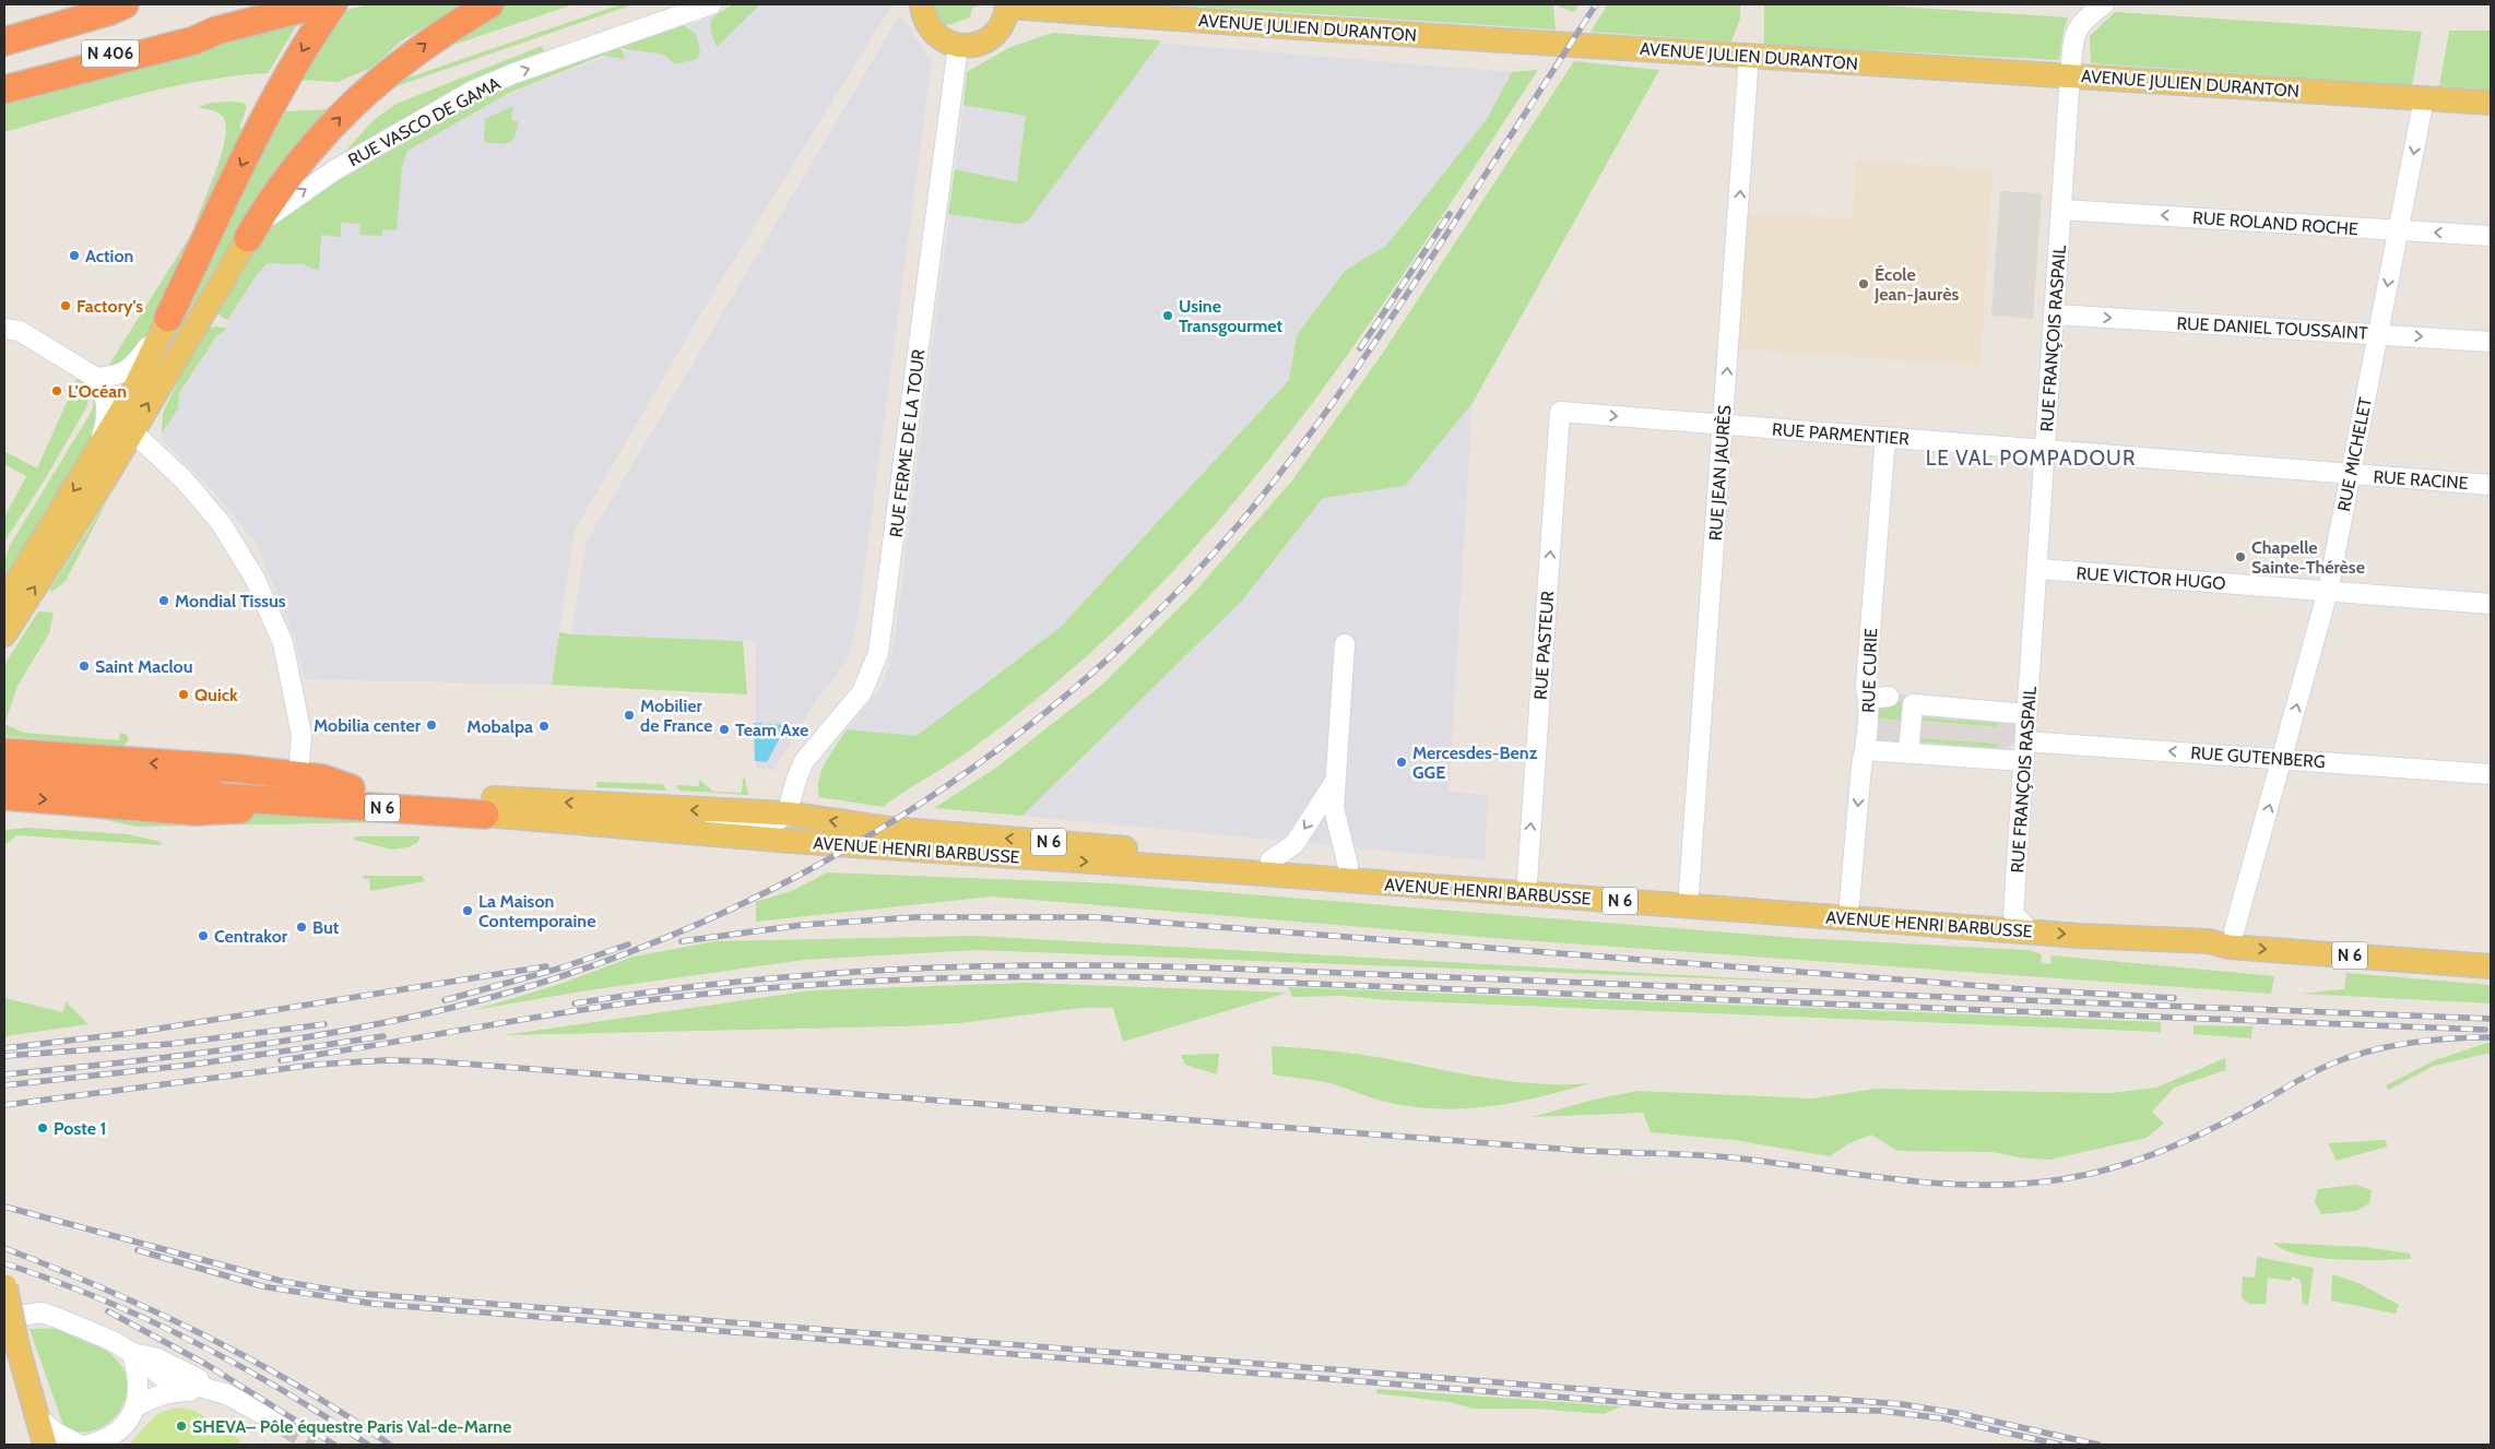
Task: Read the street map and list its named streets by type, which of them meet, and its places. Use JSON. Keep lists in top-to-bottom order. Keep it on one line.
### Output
{"streets":{"highway":["N 406","N 6"],"main road":["AVENUE JULIEN DURANTON","AVENUE HENRI BARBUSSE"],"street":["RUE VASCO DE GAMA","RUE ROLAND ROCHE","RUE DANIEL TOUSSAINT","RUE FRANÇOIS RASPAIL","RUE PARMENTIER","RUE FERME DE LA TOUR","RUE MICHELET","RUE JEAN JAURÈS","RUE RACINE","RUE VICTOR HUGO","RUE PASTEUR","RUE CURIE","RUE GUTENBERG"]},"crossings":[["AVENUE JULIEN DURANTON","RUE FRANÇOIS RASPAIL"],["AVENUE JULIEN DURANTON","RUE MICHELET"],["AVENUE JULIEN DURANTON","RUE JEAN JAURÈS"],["RUE ROLAND ROCHE","RUE FRANÇOIS RASPAIL"],["RUE ROLAND ROCHE","RUE MICHELET"],["RUE DANIEL TOUSSAINT","RUE FRANÇOIS RASPAIL"],["RUE DANIEL TOUSSAINT","RUE MICHELET"],["RUE FRANÇOIS RASPAIL","RUE PARMENTIER"],["RUE FRANÇOIS RASPAIL","RUE VICTOR HUGO"],["RUE FRANÇOIS RASPAIL","RUE GUTENBERG"],["RUE FRANÇOIS RASPAIL","AVENUE HENRI BARBUSSE"],["RUE PARMENTIER","RUE MICHELET"],["RUE PARMENTIER","RUE JEAN JAURÈS"],["RUE PARMENTIER","RUE RACINE"],["RUE PARMENTIER","RUE PASTEUR"],["RUE PARMENTIER","RUE CURIE"],["RUE FERME DE LA TOUR","AVENUE HENRI BARBUSSE"],["RUE MICHELET","RUE RACINE"],["RUE MICHELET","RUE VICTOR HUGO"],["RUE MICHELET","RUE GUTENBERG"],["RUE MICHELET","AVENUE HENRI BARBUSSE"],["RUE JEAN JAURÈS","AVENUE HENRI BARBUSSE"],["RUE PASTEUR","AVENUE HENRI BARBUSSE"],["RUE CURIE","AVENUE HENRI BARBUSSE"],["N 6","AVENUE HENRI BARBUSSE"]],"one_way":["RUE VASCO DE GAMA","RUE ROLAND ROCHE","RUE DANIEL TOUSSAINT","RUE JEAN JAURÈS","RUE PASTEUR","RUE GUTENBERG"],"districts":["LE VAL POMPADOUR"],"places":["Action","École Jean-Jaurès","Factory's","Usine Transgourmet","L'Océan","Chapelle Sainte-Thérèse","Mondial Tissus","Saint Maclou","Quick","Mobilier de France","Mobilia center","Mobalpa","Team Axe","Mercesdes-Benz GGE","La Maison Contemporaine","But","Centrakor","Poste 1","SHEVA– Pôle équestre Paris Val-de-Marne"]}
